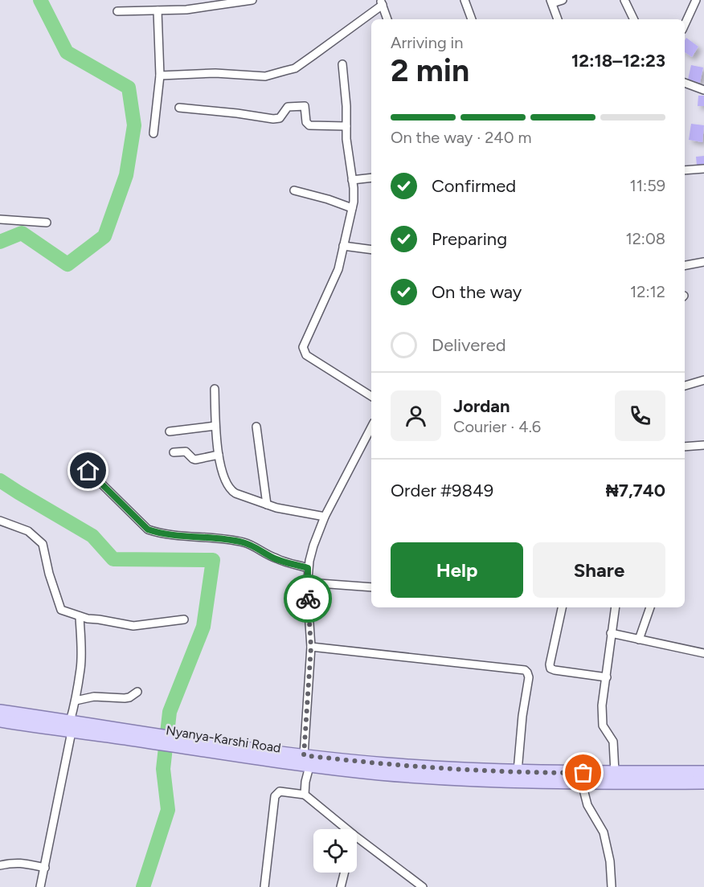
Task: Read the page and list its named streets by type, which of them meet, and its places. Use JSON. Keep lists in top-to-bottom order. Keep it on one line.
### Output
{"streets":{"main road":["Nyanya-Karshi Road"]},"page":{"heading":["2 min","Arriving in","12:18–12:23"],"panel":["Jordan","Courier · 4.6","Order #9849","₦7,740"],"bar":"On the way · 240 m","list":[["Confirmed","11:59"],["Preparing","12:08"],["On the way","12:12"],"Delivered"],"buttons":["Help","Share"]}}
